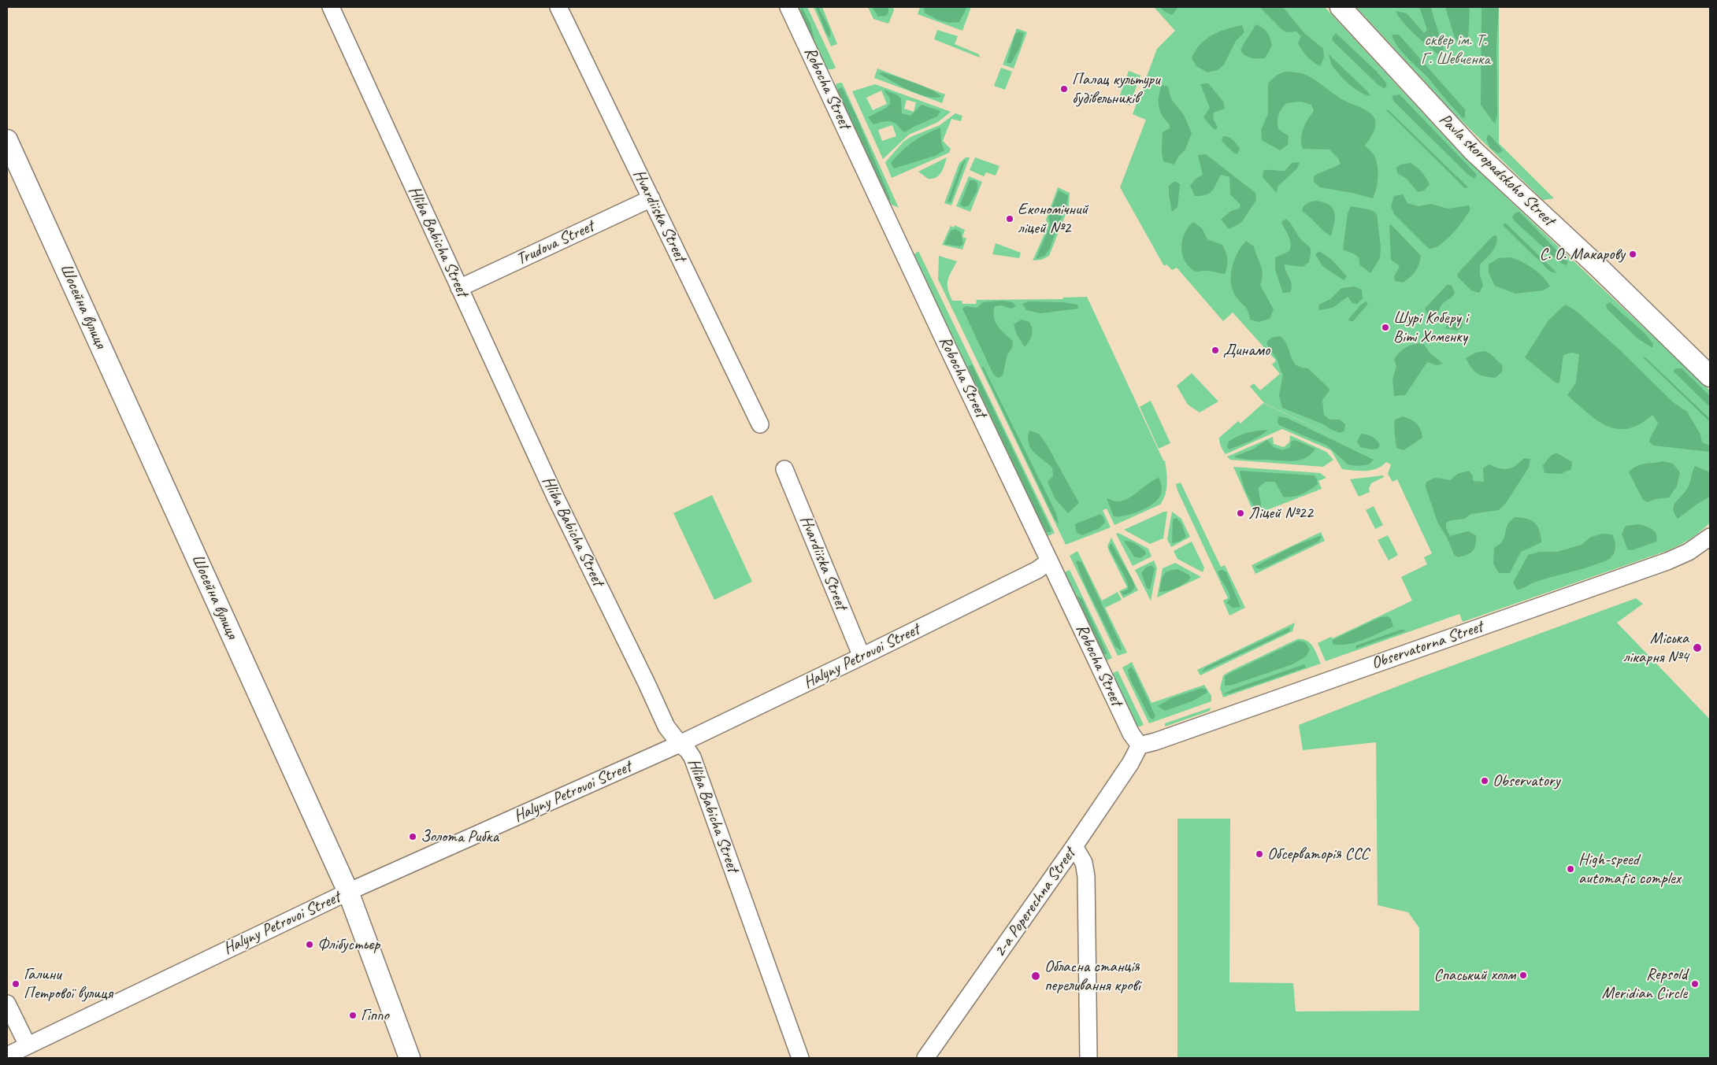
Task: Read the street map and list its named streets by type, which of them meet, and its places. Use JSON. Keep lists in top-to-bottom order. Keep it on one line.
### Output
{"streets":{"street":["Robocha Street","Pavla skoropadskoho Street","Hvardiiska Street","Hliba Babicha Street","Trudova Street","Шосейна вулиця","Observatorna Street","Halyny Petrovoi Street","2-a Poperechna Street"]},"crossings":[["Robocha Street","Observatorna Street"],["Robocha Street","Halyny Petrovoi Street"],["Robocha Street","2-a Poperechna Street"],["Hvardiiska Street","Trudova Street"],["Hvardiiska Street","Halyny Petrovoi Street"],["Hliba Babicha Street","Trudova Street"],["Hliba Babicha Street","Halyny Petrovoi Street"],["Шосейна вулиця","Halyny Petrovoi Street"],["Observatorna Street","2-a Poperechna Street"]],"parks":["сквер ім. Т. Г. Шевченка"],"places":["Палац культури будівельників","Економічний ліцей №2","С. О. Макарову","Шурі Коберу і Віті Хоменку","Динамо","Ліцей №22","Міська лікарня №4","Observatory","Золота Рибка","Обсерваторія ССС","High-speed automatic complex","Флібустьєр","Спаський холм","Обласна станція переливання крові","Галини Петрової вулиця","Repsold Meridian Circle","Гіппо"]}
